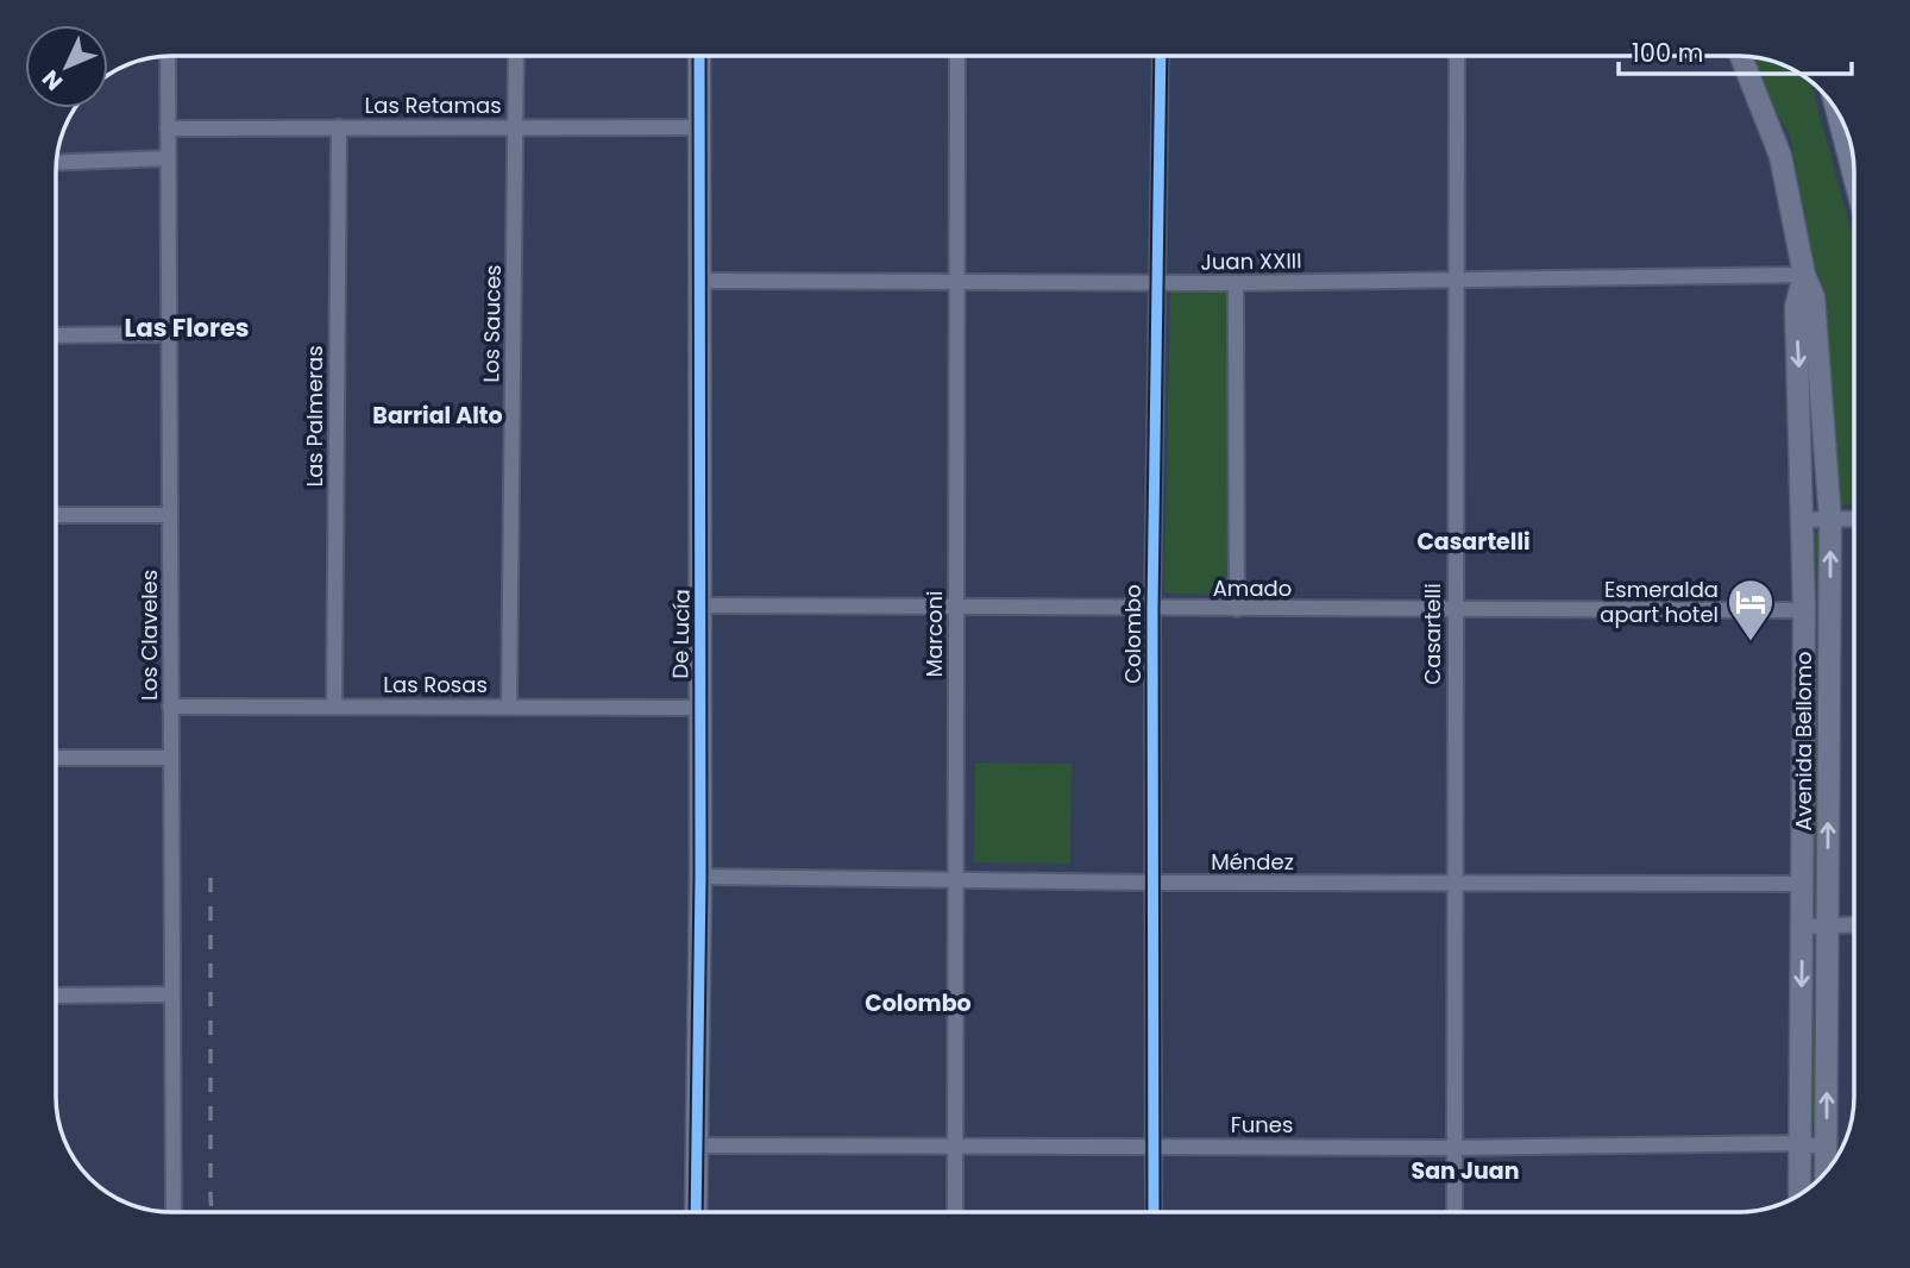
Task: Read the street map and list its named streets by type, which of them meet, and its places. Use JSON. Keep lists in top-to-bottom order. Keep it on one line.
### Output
{"streets":{"street":["Las Retamas","Juan XXIII","Los Sauces","Las Palmeras","Amado","De Lucía","Marconi","Colombo","Casartelli","Los Claveles","Las Rosas","Avenida Bellomo","Méndez","Funes"]},"crossings":[["Las Retamas","Los Sauces"],["Las Retamas","Las Palmeras"],["Las Retamas","De Lucía"],["Las Retamas","Los Claveles"],["Juan XXIII","De Lucía"],["Juan XXIII","Marconi"],["Juan XXIII","Colombo"],["Juan XXIII","Casartelli"],["Juan XXIII","Avenida Bellomo"],["Los Sauces","Las Rosas"],["Las Palmeras","Las Rosas"],["Amado","De Lucía"],["Amado","Marconi"],["Amado","Colombo"],["Amado","Casartelli"],["Amado","Avenida Bellomo"],["De Lucía","Las Rosas"],["De Lucía","Méndez"],["De Lucía","Funes"],["Marconi","Méndez"],["Marconi","Funes"],["Colombo","Méndez"],["Colombo","Funes"],["Casartelli","Méndez"],["Casartelli","Funes"],["Los Claveles","Las Rosas"],["Avenida Bellomo","Méndez"],["Avenida Bellomo","Funes"]],"districts":["Las Flores","Barrial Alto","Casartelli","Colombo","San Juan"],"places":{"hotel":["Esmeralda apart hotel"]},"scale_bar":"100 m","north":"bottom left"}
